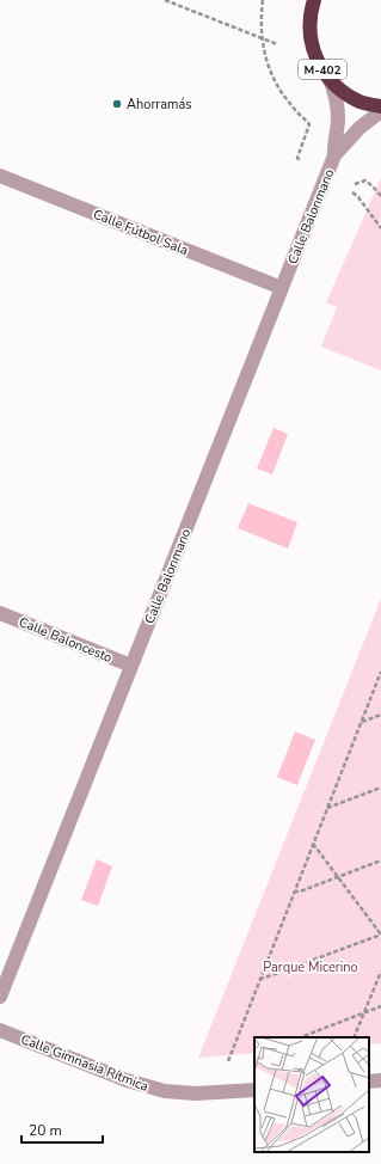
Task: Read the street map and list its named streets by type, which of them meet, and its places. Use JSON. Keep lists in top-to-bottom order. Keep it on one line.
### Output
{"streets":{"highway":["M-402"],"street":["Calle Balonmano","Calle Fútbol Sala","Calle Baloncesto","Calle Gimnasia Rítmica"]},"crossings":[["M-402","Calle Balonmano"],["Calle Balonmano","Calle Fútbol Sala"],["Calle Balonmano","Calle Baloncesto"]],"parks":["Parque Micerino"],"places":["Ahorramás"],"scale_bar":"20 m"}
